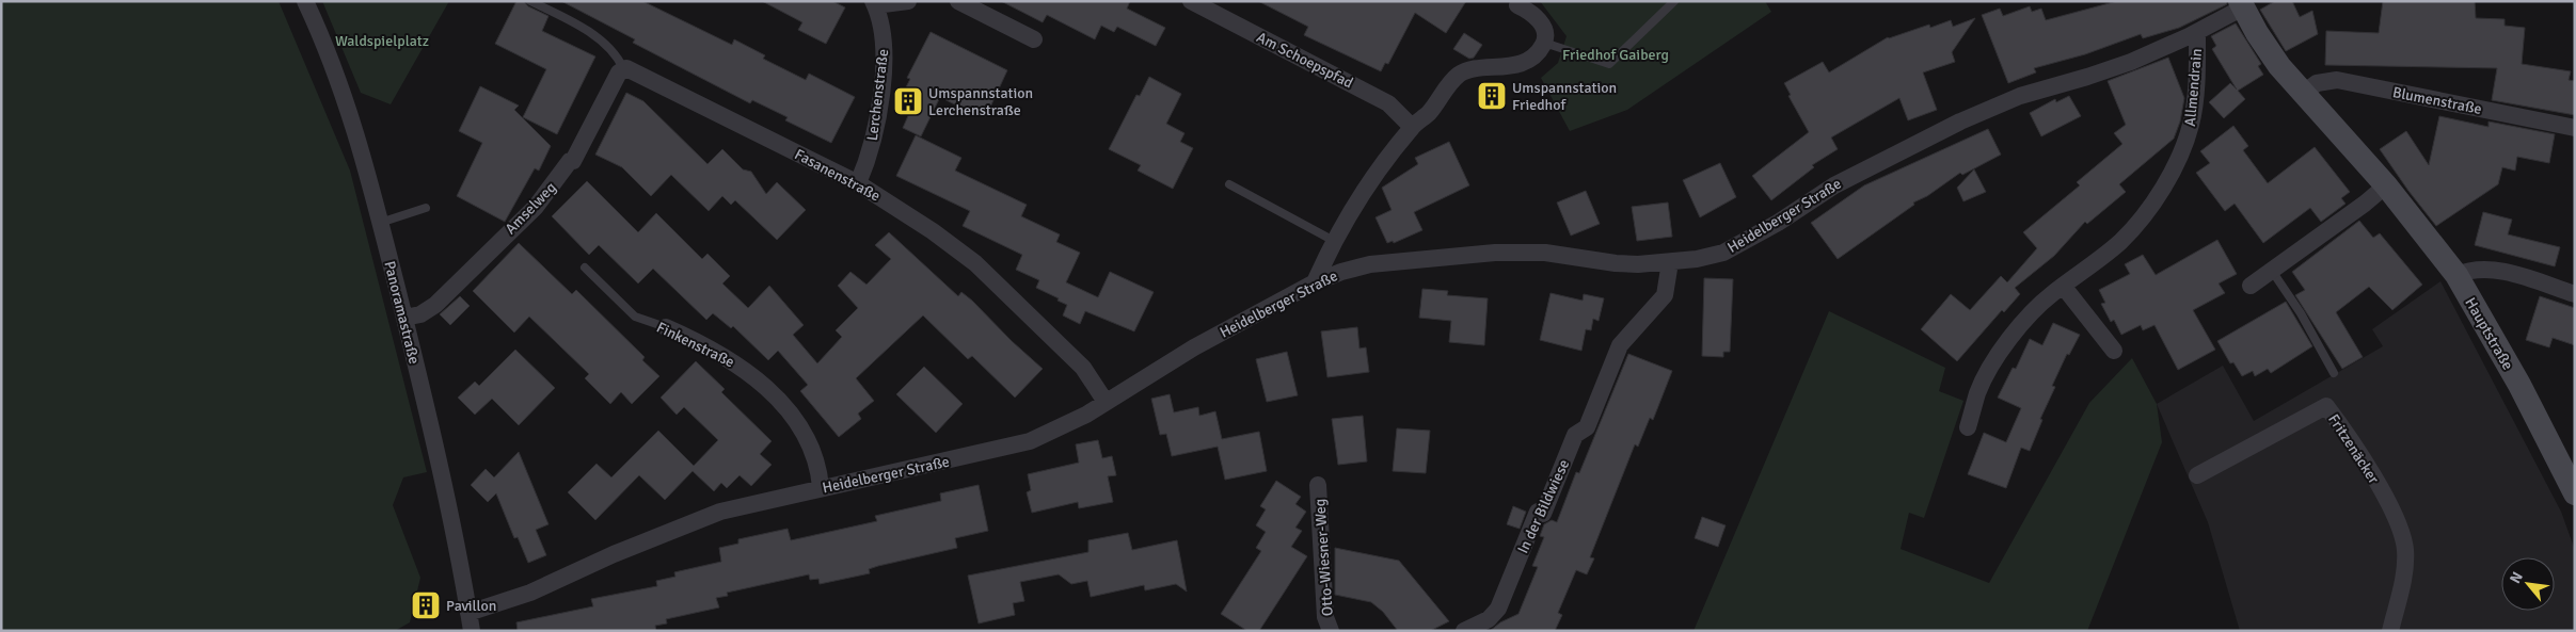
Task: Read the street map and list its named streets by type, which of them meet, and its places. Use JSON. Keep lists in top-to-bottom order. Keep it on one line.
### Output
{"streets":{"main road":["Hauptstraße"],"street":["Am Schoepspfad","Allmendrain","Lerchenstraße","Blumenstraße","Fasanenstraße","Amselweg","Heidelberger Straße","Panoramastraße","Finkenstraße","Fritzenäcker","In der Bildwiese","Otto-Wiesner-Weg"]},"crossings":[["Allmendrain","Heidelberger Straße"],["Lerchenstraße","Fasanenstraße"],["Blumenstraße","Hauptstraße"],["Fasanenstraße","Amselweg"],["Fasanenstraße","Heidelberger Straße"],["Amselweg","Panoramastraße"],["Heidelberger Straße","Panoramastraße"],["Heidelberger Straße","Hauptstraße"],["Heidelberger Straße","Finkenstraße"],["Heidelberger Straße","In der Bildwiese"]],"parks":["Waldspielplatz","Friedhof Gaiberg"],"places":{"building":["Umspannstation Friedhof","Umspannstation Lerchenstraße","Pavillon"]},"north":"top left"}
